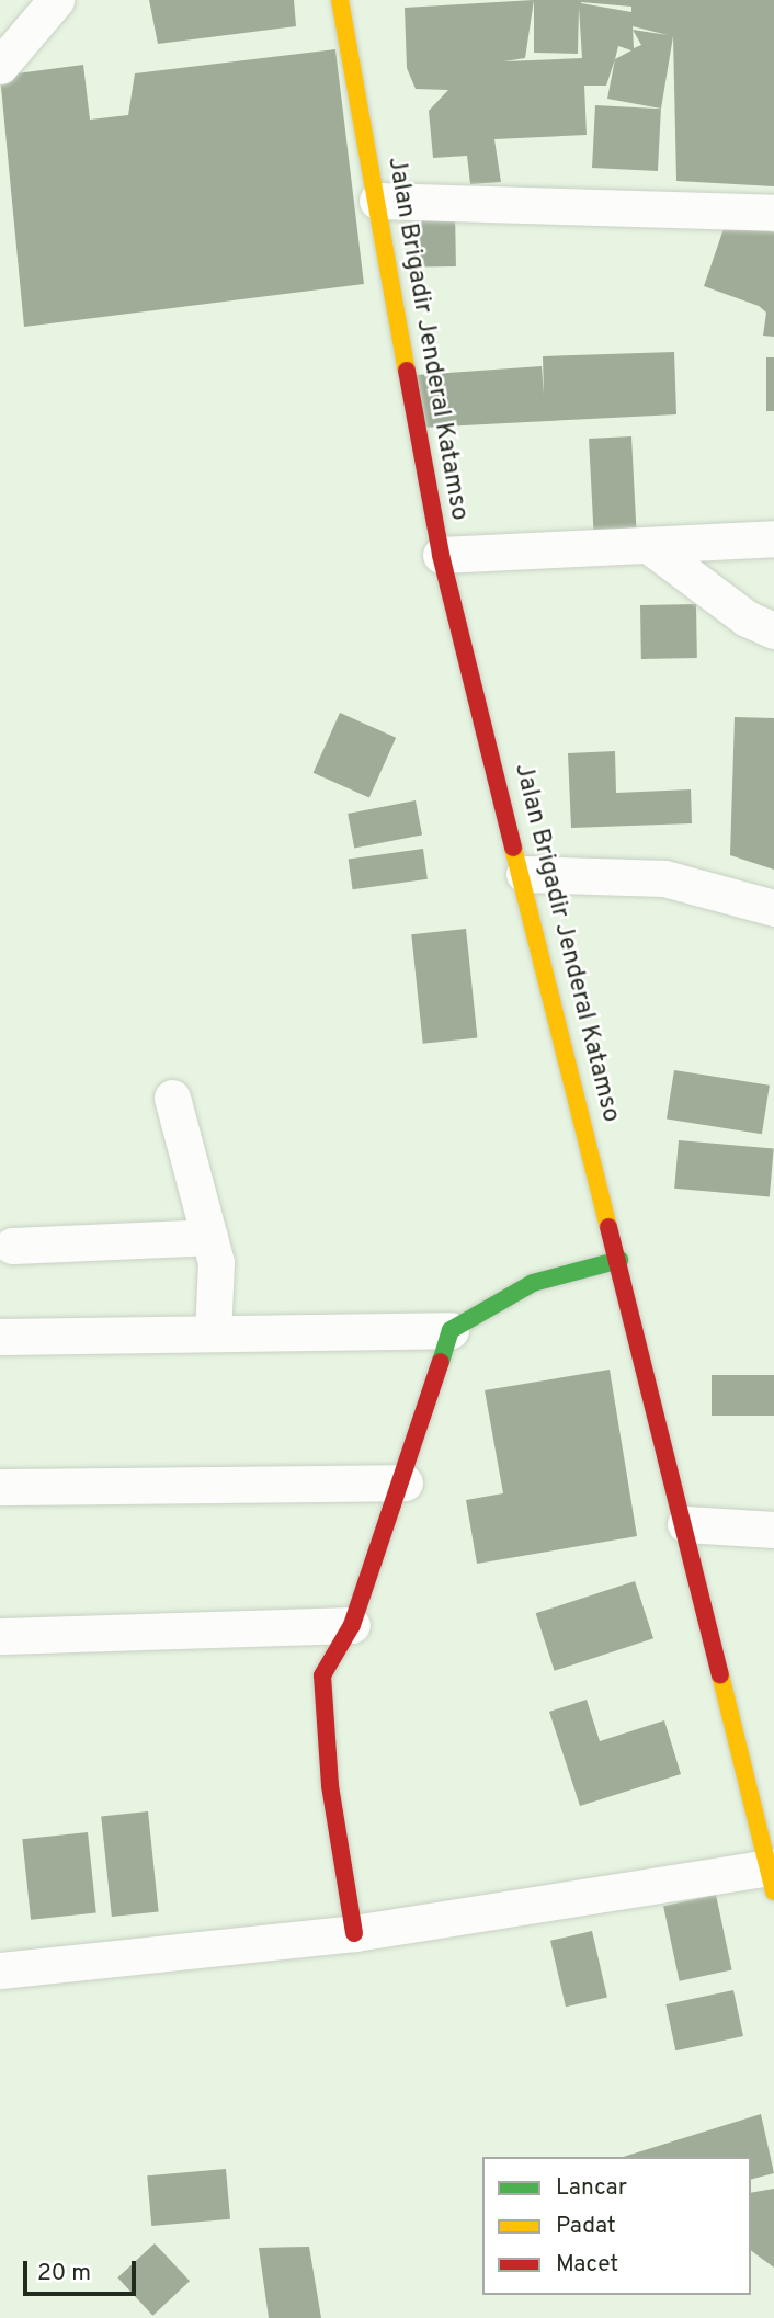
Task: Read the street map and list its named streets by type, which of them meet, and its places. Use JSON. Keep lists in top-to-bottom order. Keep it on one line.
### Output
{"streets":{"main road":["Jalan Brigadir Jenderal Katamso"]},"legend":["Lancar","Padat","Macet"],"scale_bar":"20 m"}
